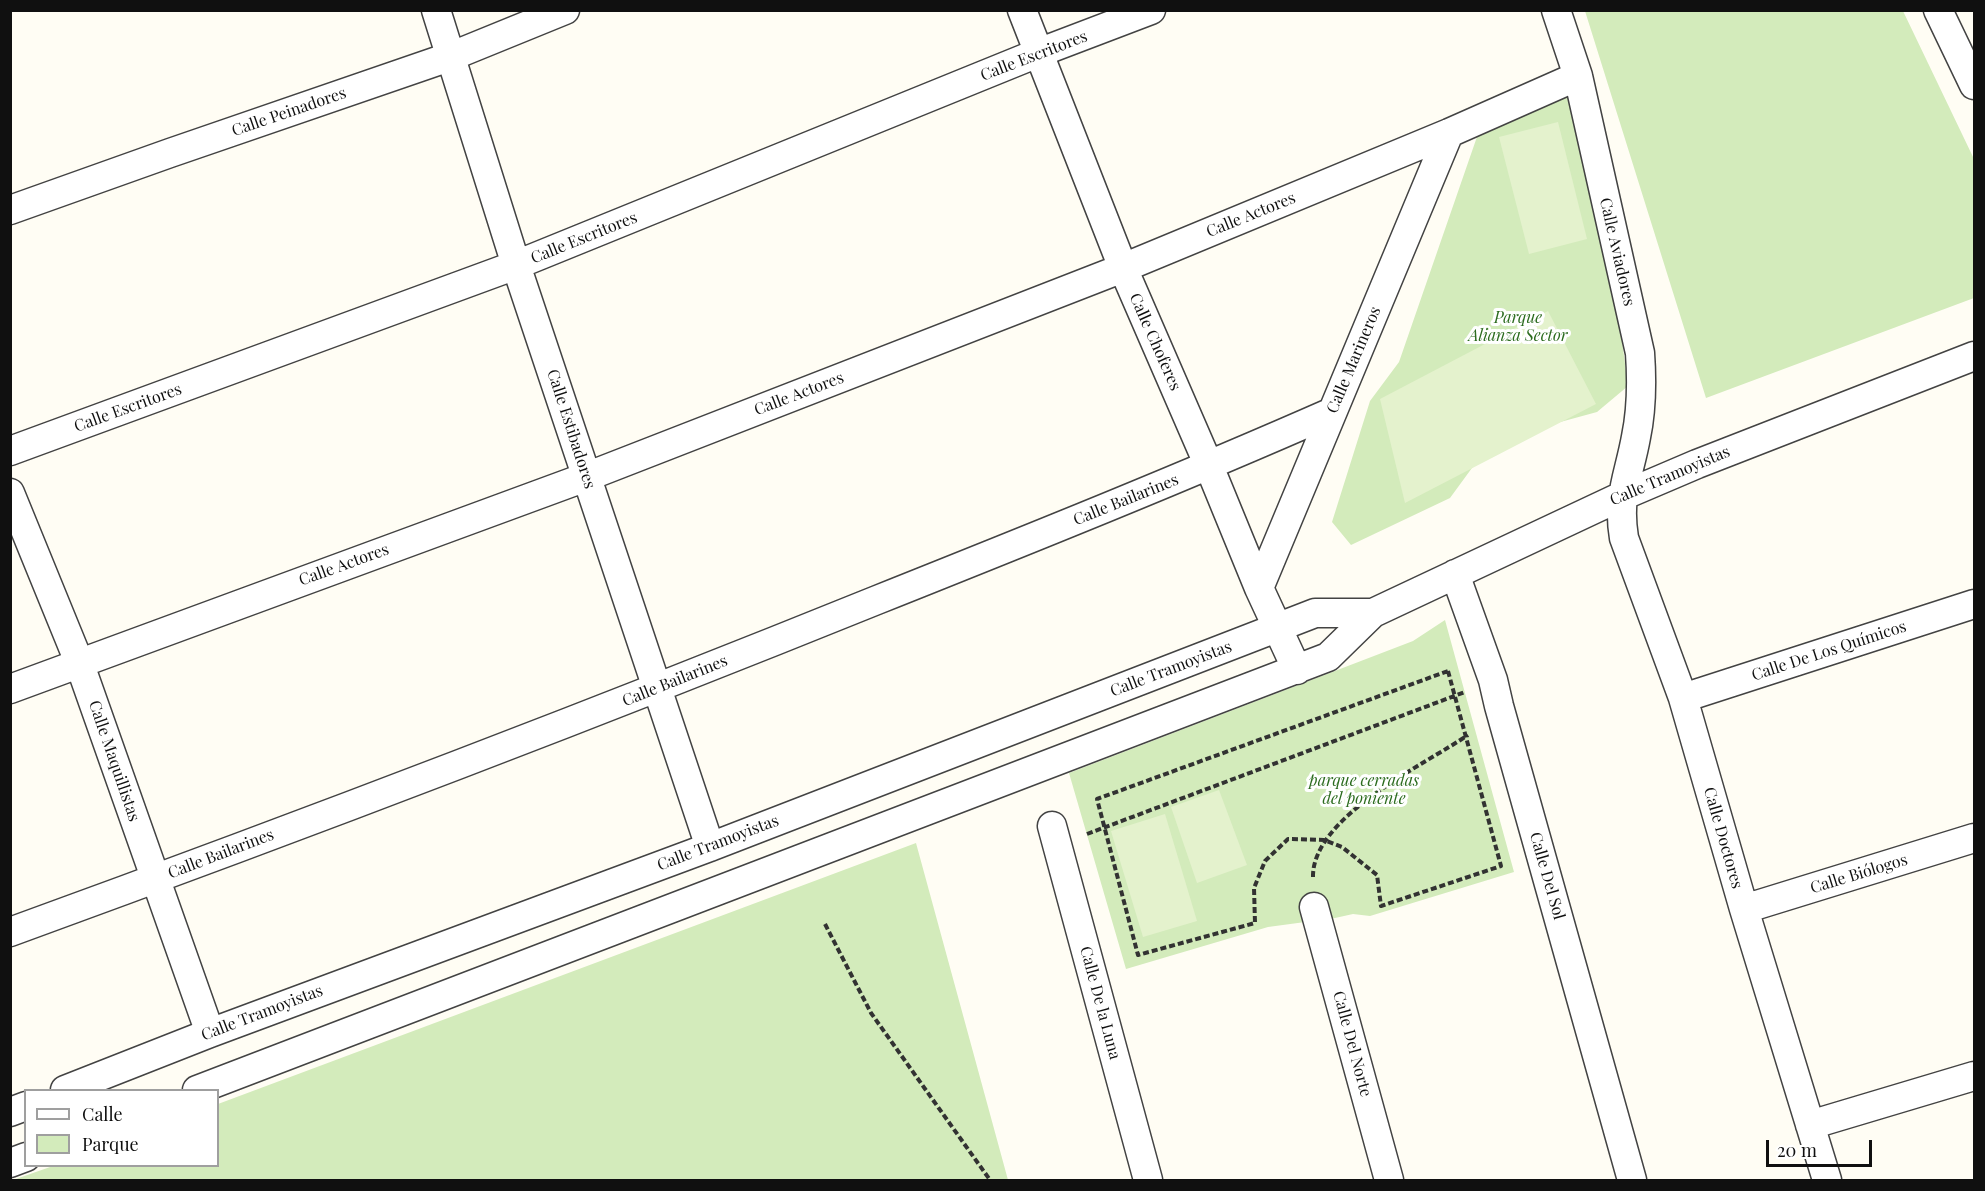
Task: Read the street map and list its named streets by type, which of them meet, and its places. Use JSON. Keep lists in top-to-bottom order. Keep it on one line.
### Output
{"streets":{"street":["Calle Escritores","Calle Peinadores","Calle Actores","Calle Aviadores","Calle Choferes","Calle Marineros","Calle Estibadores","Calle Tramoyistas","Calle Bailarines","Calle De Los Químicos","Calle Maquillistas","Calle Doctores","Calle Biólogos","Calle Del Sol","Calle De la Luna","Calle Del Norte"]},"crossings":[["Calle Escritores","Calle Choferes"],["Calle Escritores","Calle Estibadores"],["Calle Peinadores","Calle Estibadores"],["Calle Actores","Calle Aviadores"],["Calle Actores","Calle Choferes"],["Calle Actores","Calle Marineros"],["Calle Actores","Calle Estibadores"],["Calle Actores","Calle Maquillistas"],["Calle Aviadores","Calle Tramoyistas"],["Calle Aviadores","Calle Doctores"],["Calle Choferes","Calle Marineros"],["Calle Choferes","Calle Tramoyistas"],["Calle Choferes","Calle Bailarines"],["Calle Marineros","Calle Bailarines"],["Calle Estibadores","Calle Tramoyistas"],["Calle Estibadores","Calle Bailarines"],["Calle Tramoyistas","Calle Maquillistas"],["Calle Tramoyistas","Calle Doctores"],["Calle Tramoyistas","Calle Del Sol"],["Calle Bailarines","Calle Maquillistas"],["Calle De Los Químicos","Calle Doctores"],["Calle Doctores","Calle Biólogos"]],"parks":["Parque Alianza Sector","parque cerradas del poniente"],"legend":["Calle","Parque"],"scale_bar":"20 m"}
